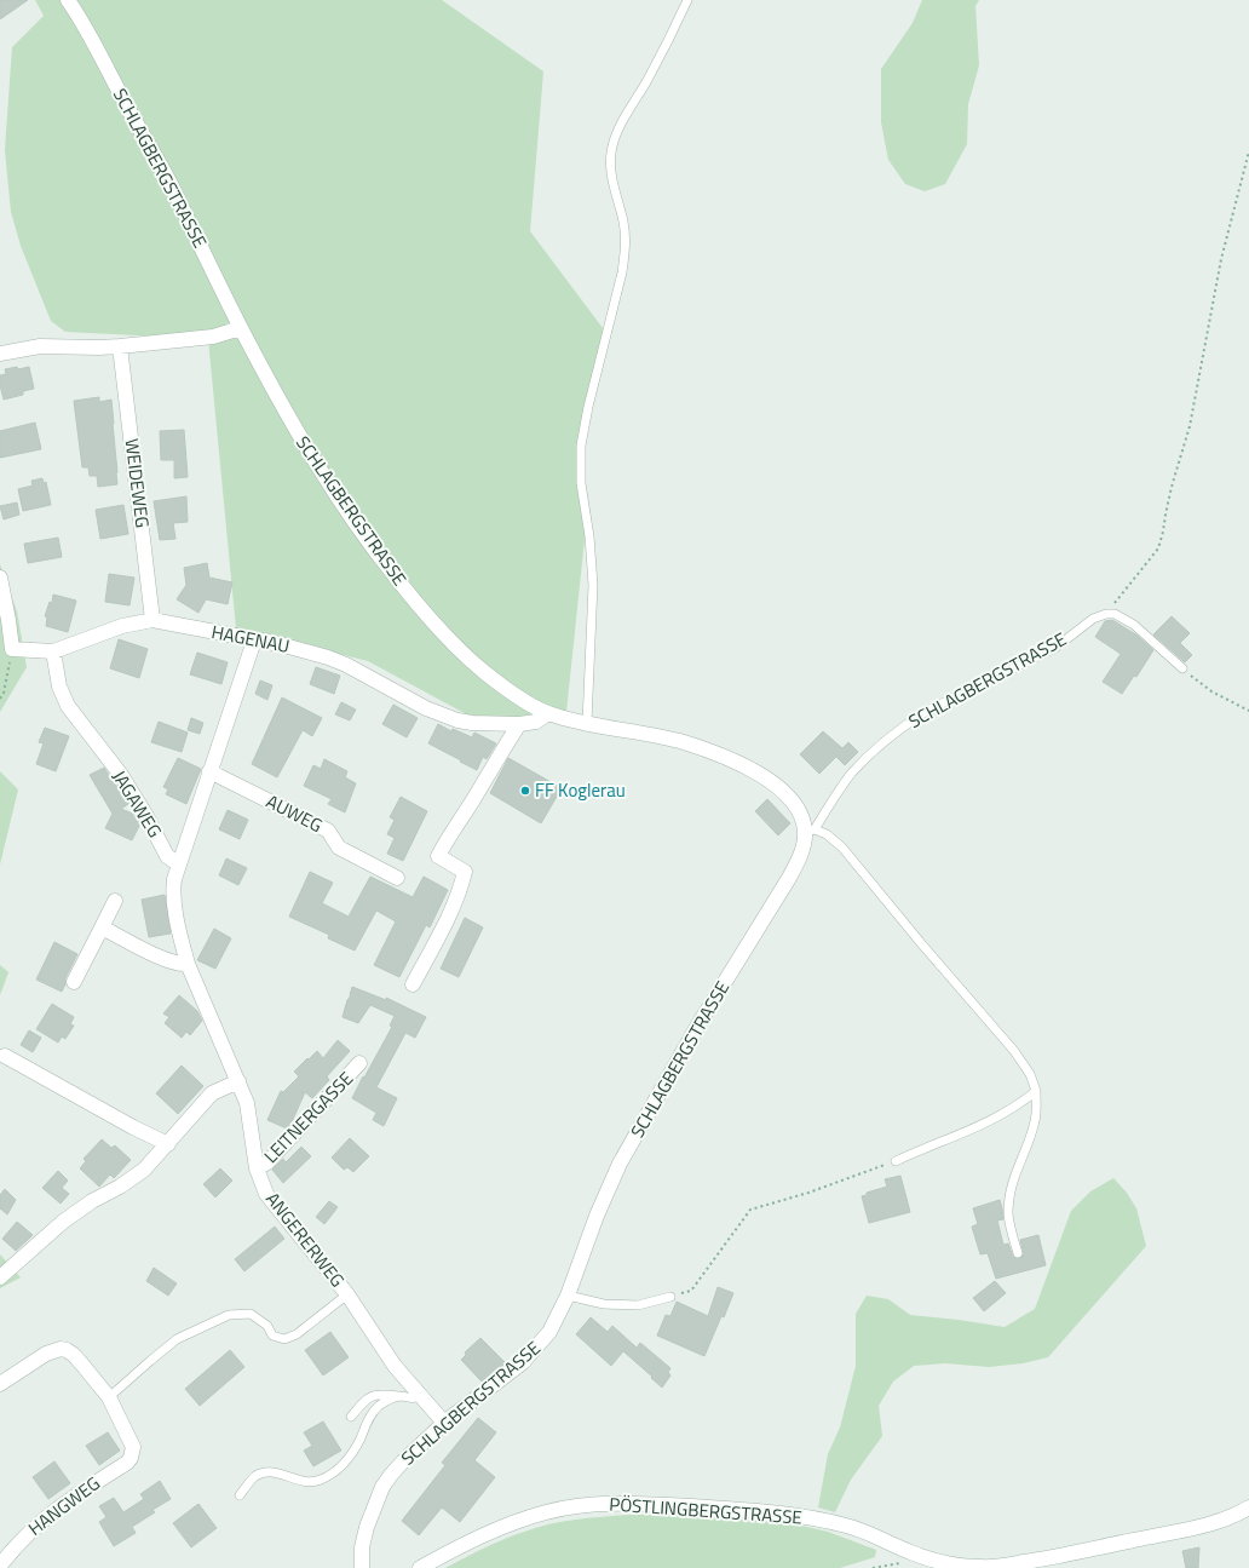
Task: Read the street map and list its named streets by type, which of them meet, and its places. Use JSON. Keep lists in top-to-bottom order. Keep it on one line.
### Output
{"streets":{"street":["SCHLAGBERGSTRASSE","WEIDEWEG","HAGENAU","JAGAWEG","AUWEG","LEITNERGASSE","ANGERERWEG","HANGWEG","PÖSTLINGBERGSTRASSE"]},"crossings":[["SCHLAGBERGSTRASSE","HAGENAU"],["SCHLAGBERGSTRASSE","ANGERERWEG"],["WEIDEWEG","HAGENAU"],["HAGENAU","JAGAWEG"],["LEITNERGASSE","ANGERERWEG"],["ANGERERWEG","HANGWEG"]],"places":["FF Koglerau"]}
